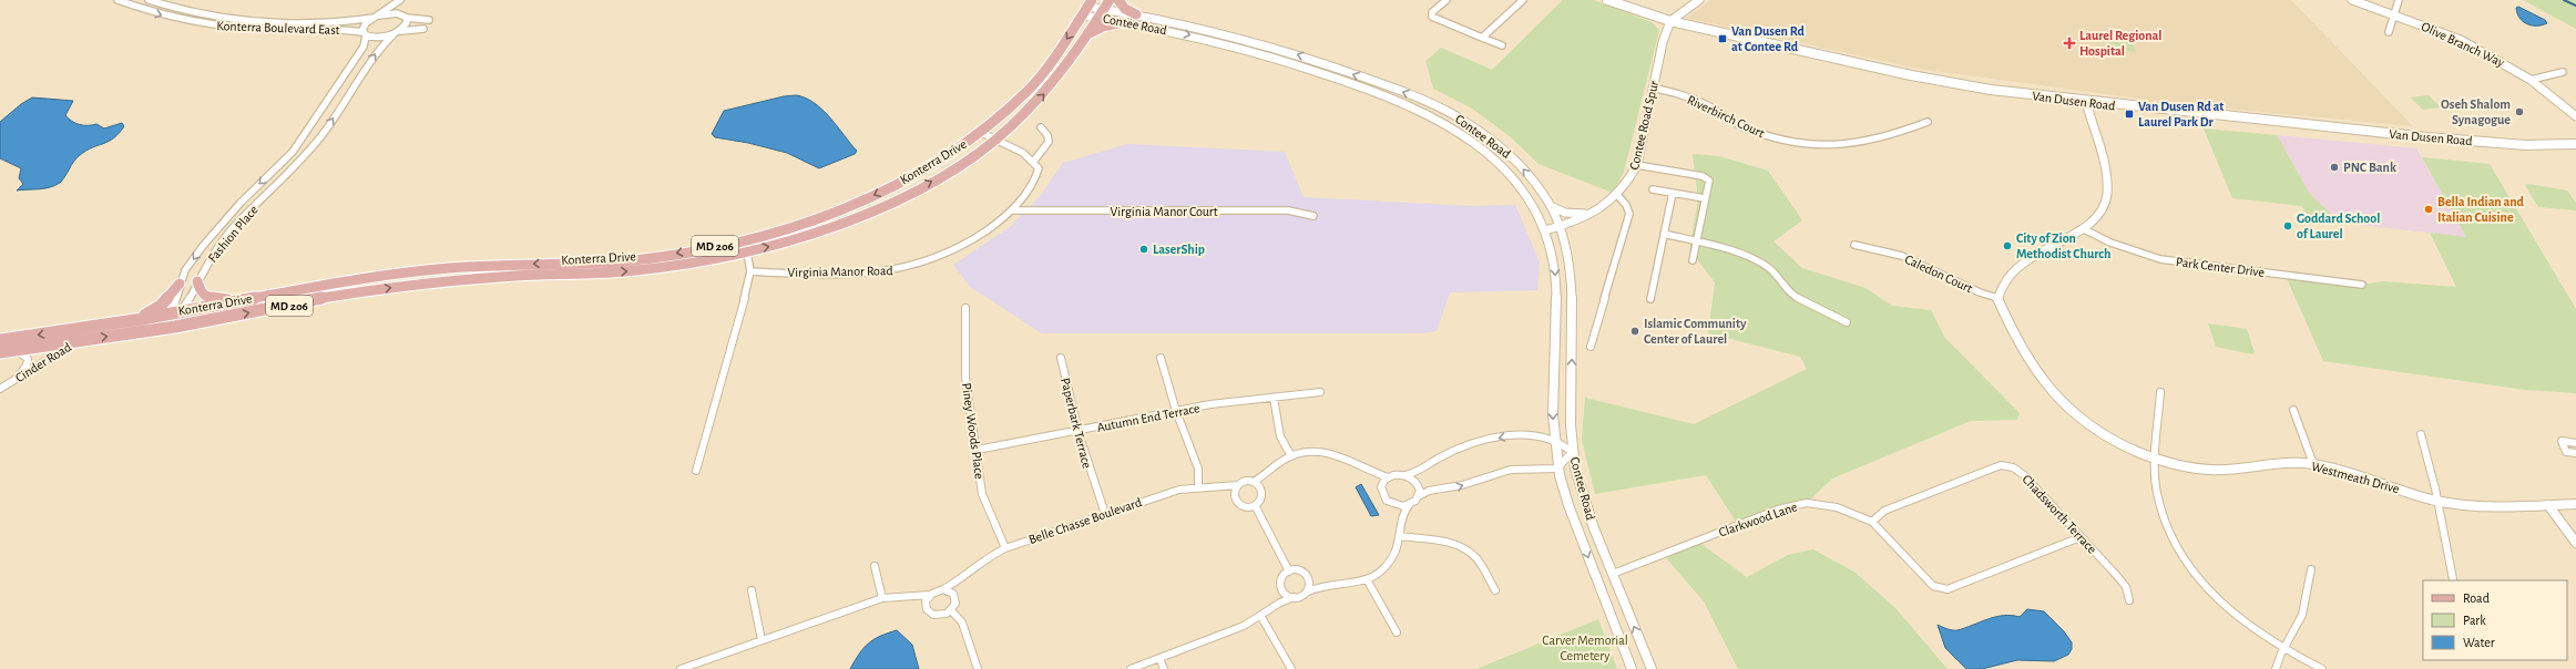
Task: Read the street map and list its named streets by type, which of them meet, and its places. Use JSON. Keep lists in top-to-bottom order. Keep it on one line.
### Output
{"streets":{"main road":["Van Dusen Road","Konterra Drive","MD 206"],"street":["Contee Road","Konterra Boulevard East","Olive Branch Way","Riverbirch Court","Contee Road Spur","Virginia Manor Court","Fashion Place","Park Center Drive","Virginia Manor Road","Caledon Court","Cinder Road","Autumn End Terrace","Paperbark Terrace","Piney Woods Place","Westmeath Drive","Chadsworth Terrace","Clarkwood Lane","Belle Chasse Boulevard"]},"crossings":[["Contee Road","Contee Road Spur"],["Contee Road","Konterra Drive"],["Contee Road","Clarkwood Lane"],["Contee Road","Belle Chasse Boulevard"],["Konterra Boulevard East","Fashion Place"],["Van Dusen Road","Contee Road Spur"],["Riverbirch Court","Contee Road Spur"],["Konterra Drive","Fashion Place"],["Konterra Drive","Cinder Road"],["Virginia Manor Court","Virginia Manor Road"],["Caledon Court","Westmeath Drive"],["Autumn End Terrace","Paperbark Terrace"],["Autumn End Terrace","Piney Woods Place"],["Paperbark Terrace","Belle Chasse Boulevard"],["Piney Woods Place","Belle Chasse Boulevard"],["Chadsworth Terrace","Clarkwood Lane"]],"parks":["Carver Memorial Cemetery"],"places":{"transit":["Van Dusen Rd at Contee Rd","Van Dusen Rd at Laurel Park Dr"],"health":["Laurel Regional Hospital"],"other":["Oseh Shalom Synagogue","PNC Bank","Bella Indian and Italian Cuisine","Goddard School of Laurel","City of Zion Methodist Church","LaserShip","Islamic Community Center of Laurel"]},"legend":["Road","Park","Water"]}
